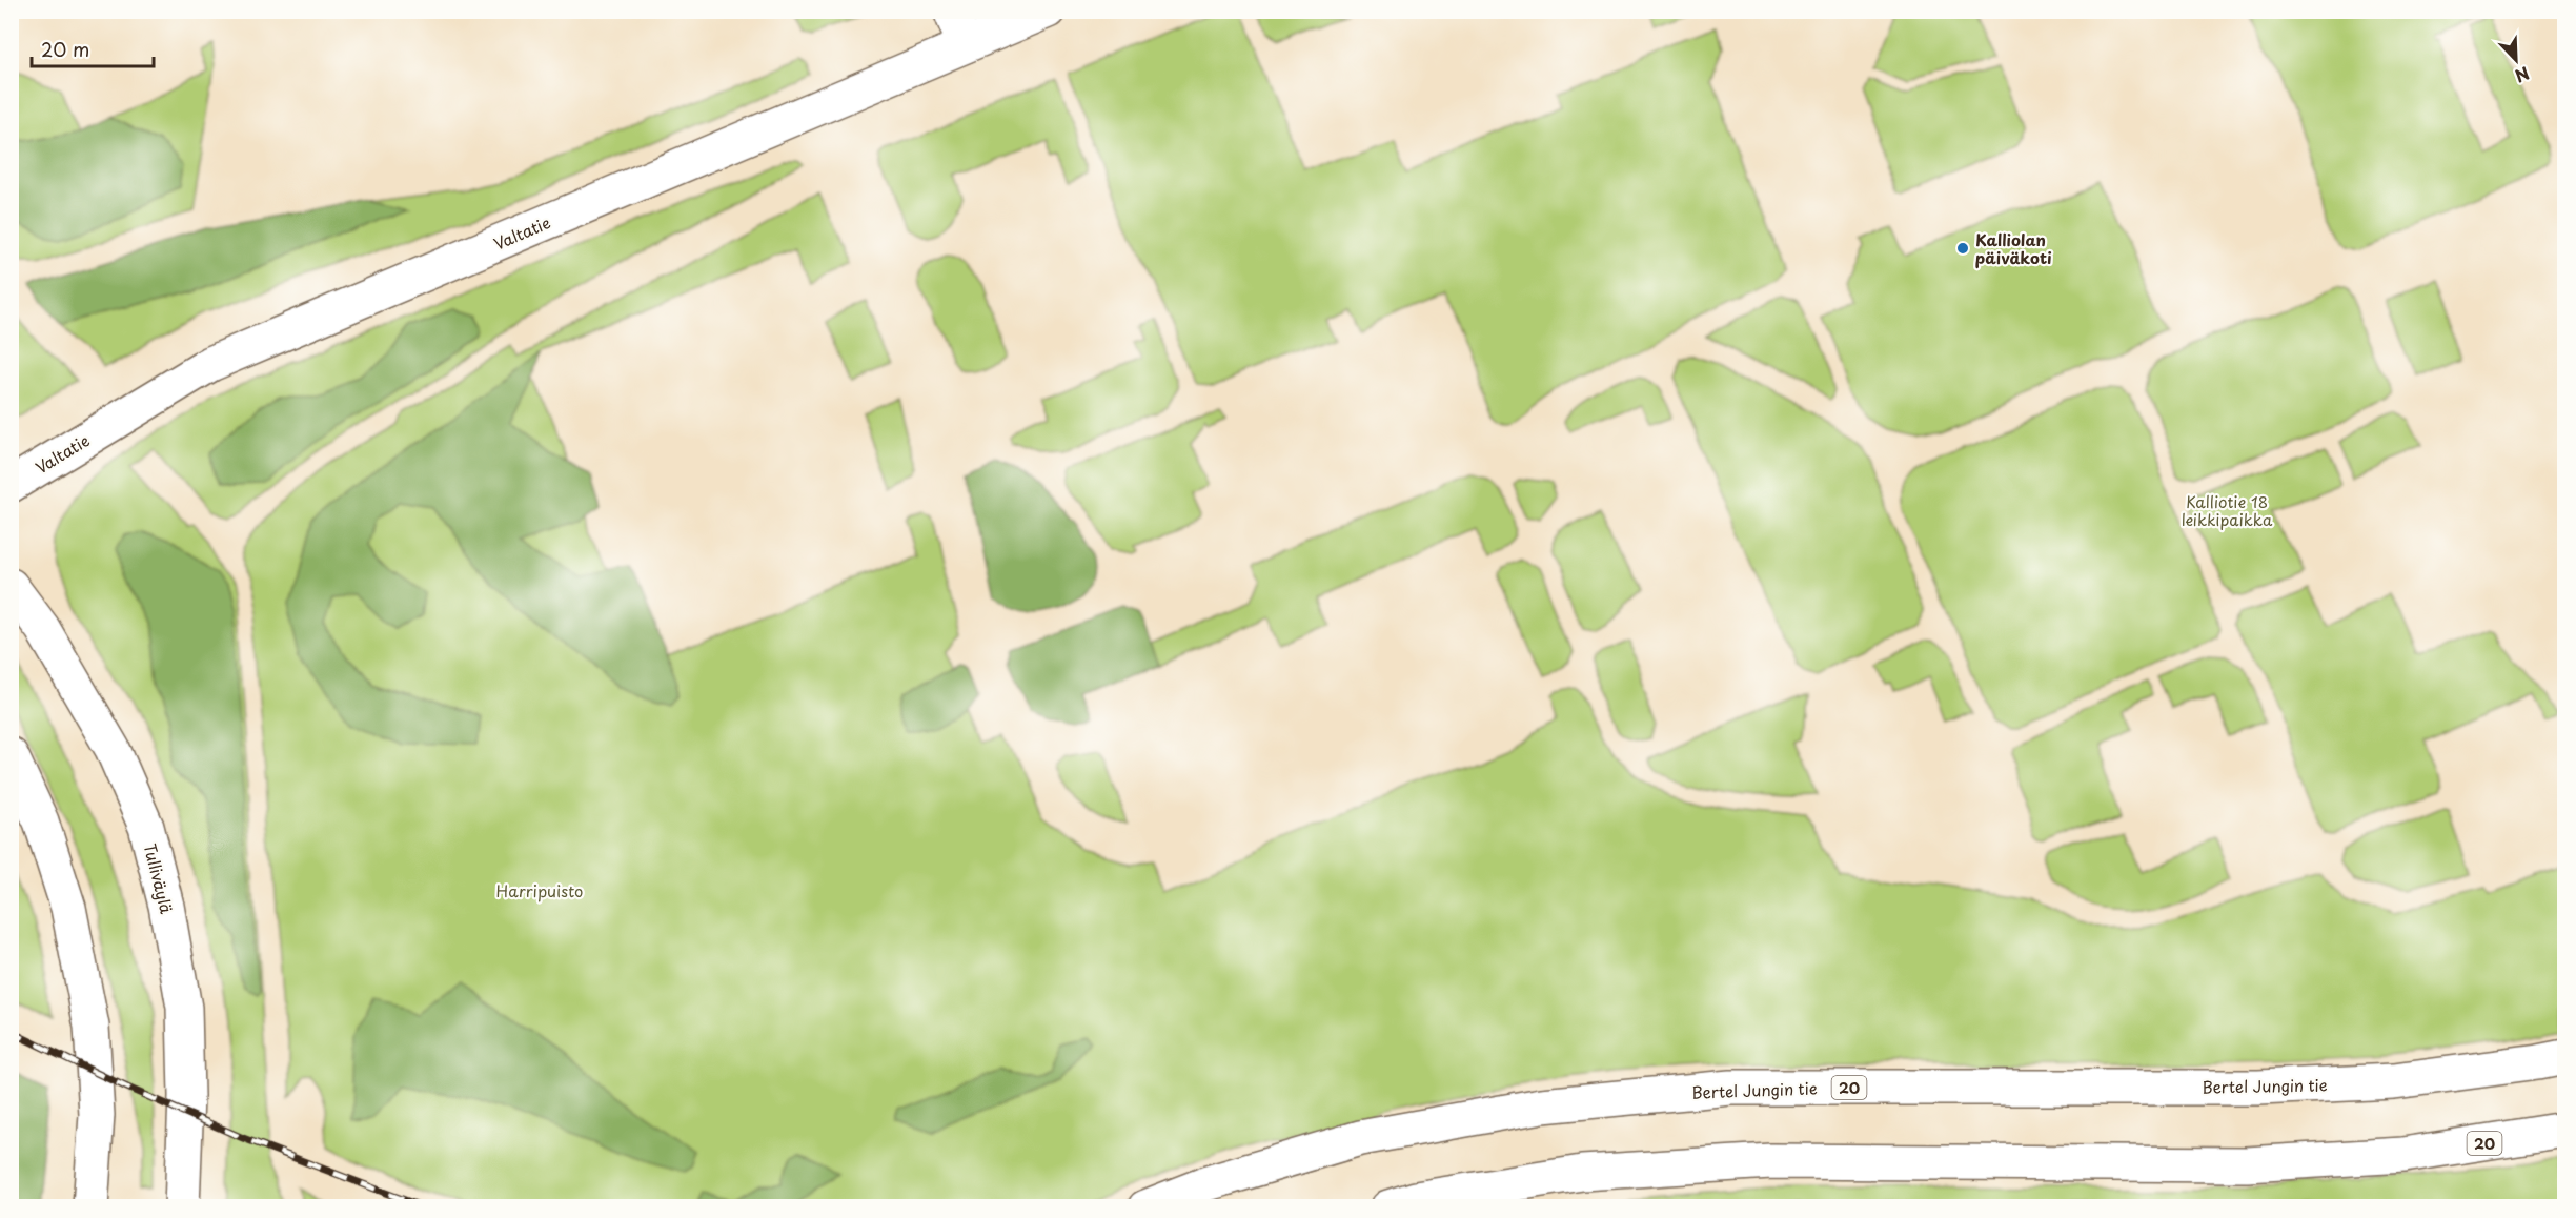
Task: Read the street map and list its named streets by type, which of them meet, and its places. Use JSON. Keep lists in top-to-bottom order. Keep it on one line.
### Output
{"streets":{"main road":["Valtatie","Tulliväylä","Bertel Jungin tie","20"]},"parks":["Kalliotie 18 leikkipaikka","Harripuisto"],"places":["Kalliolan päiväkoti"],"scale_bar":"20 m","north":"bottom right"}
